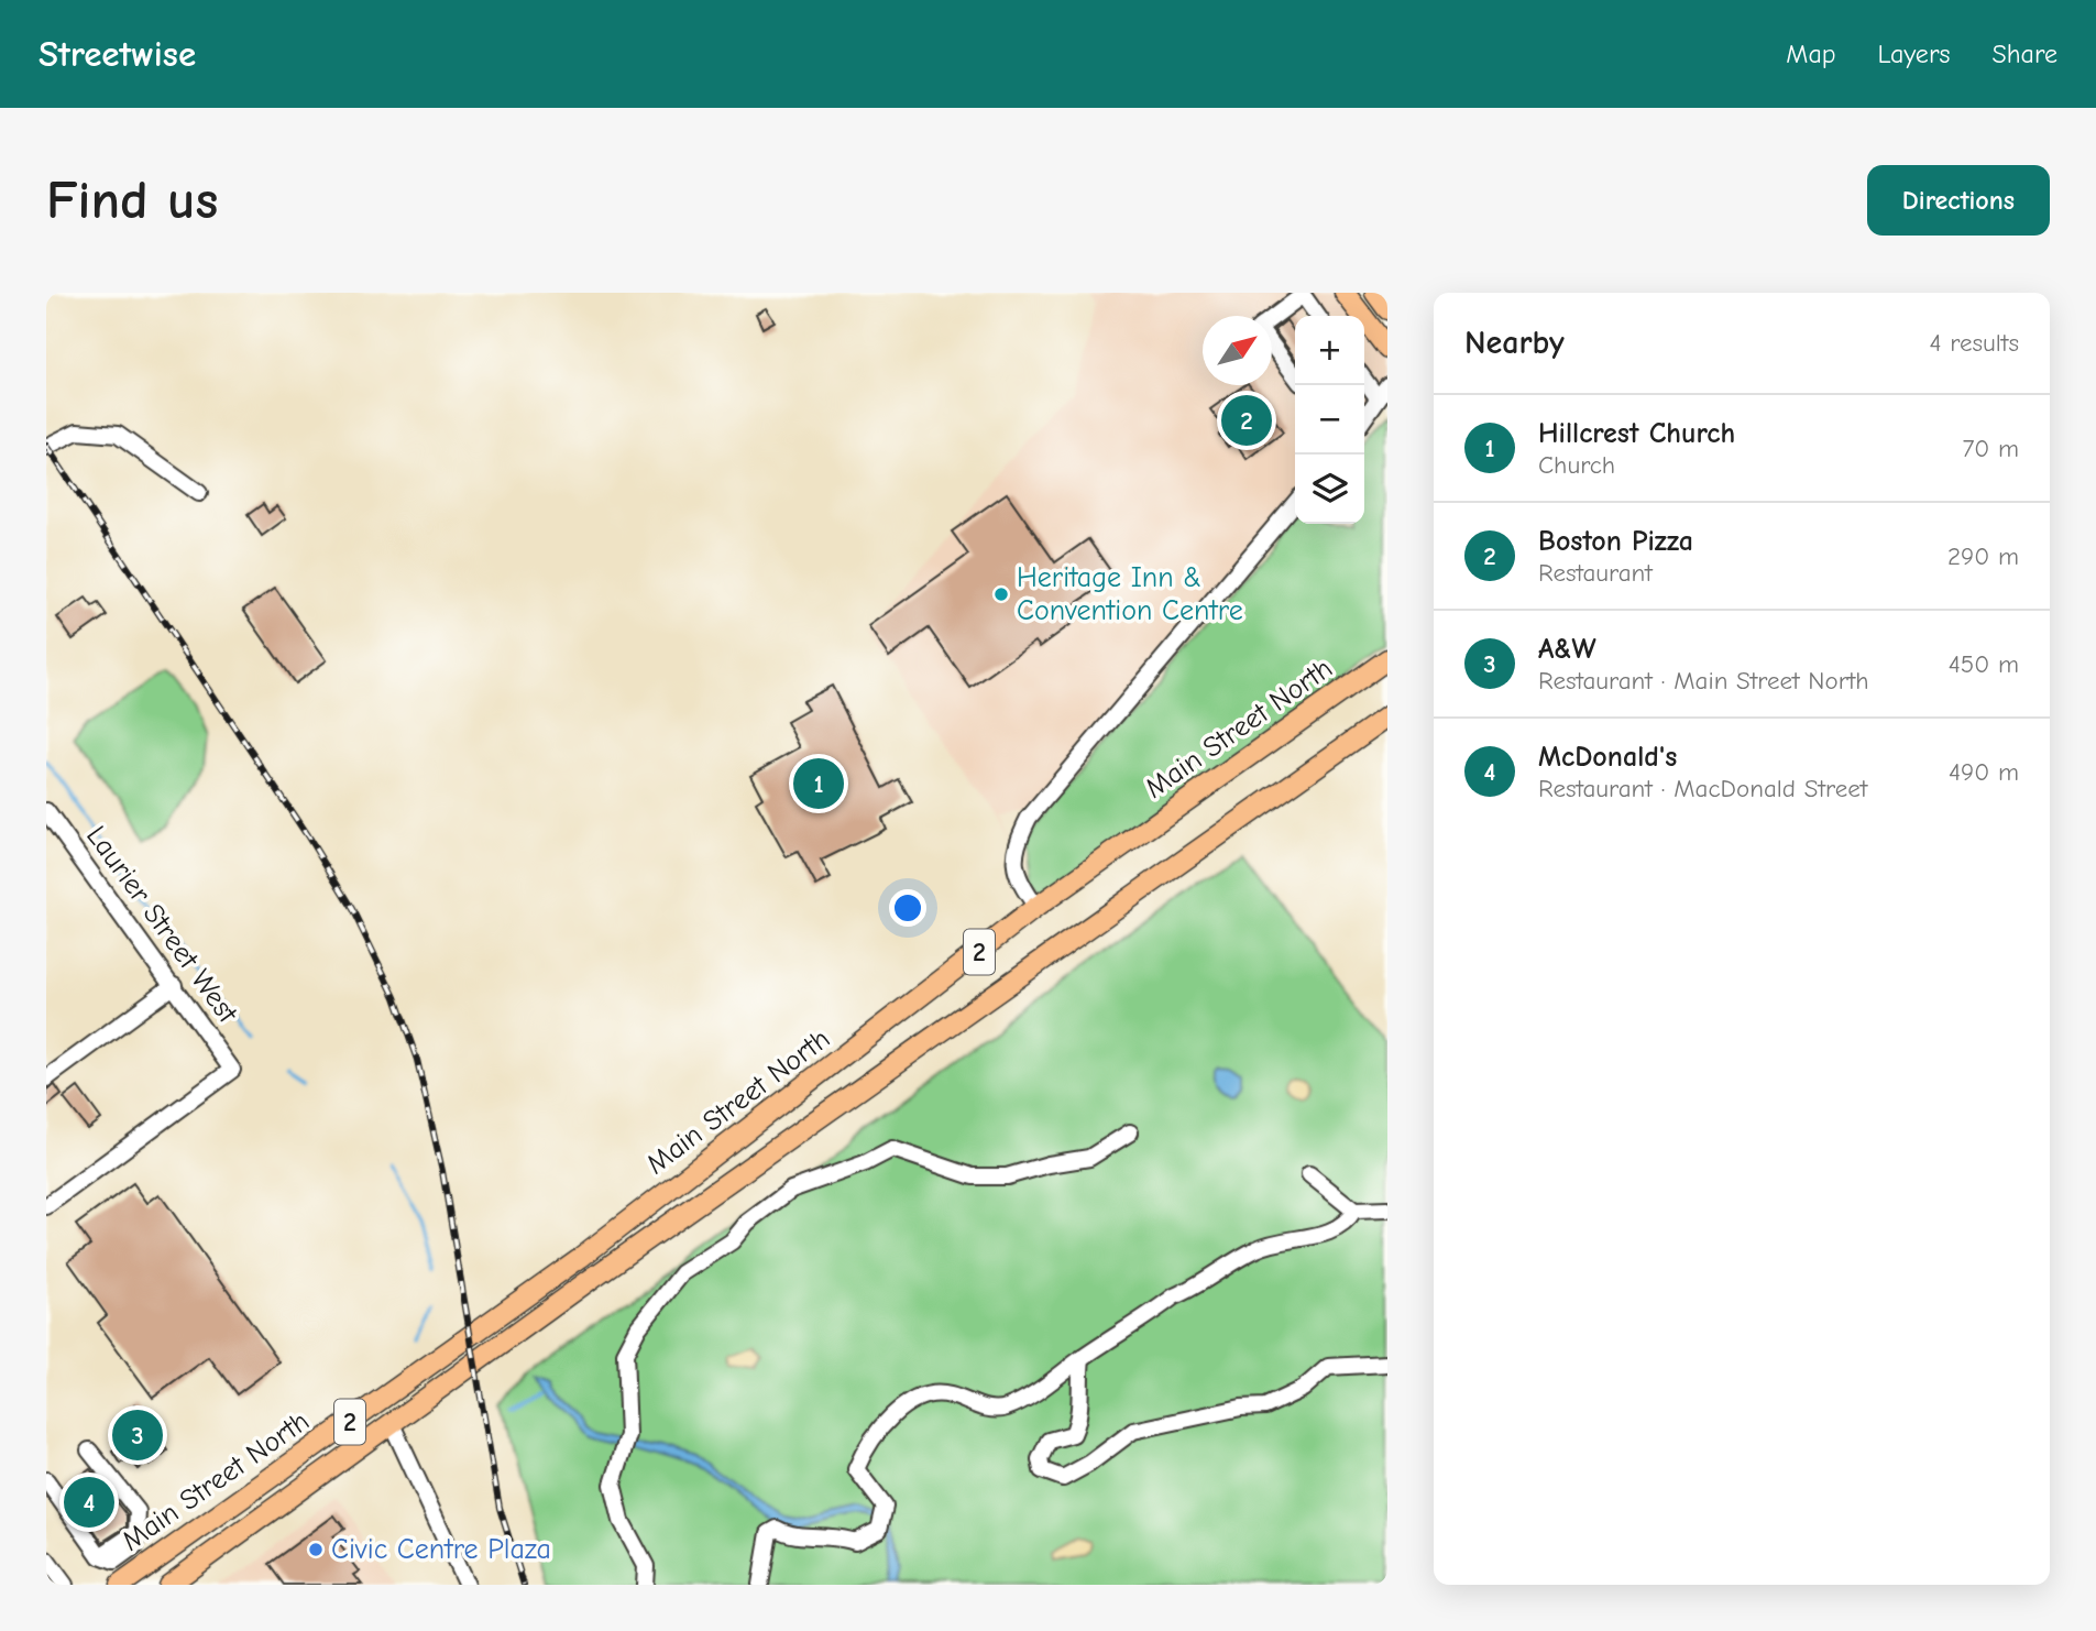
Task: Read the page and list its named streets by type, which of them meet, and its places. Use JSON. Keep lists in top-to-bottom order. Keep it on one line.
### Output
{"streets":{"main road":["Main Street North","2"],"street":["Laurier Street West"]},"places":["Heritage Inn & Convention Centre","Civic Centre Plaza"],"north":"top right","page":{"header":"Streetwise","nav":["Map","Layers","Share"],"buttons":"Directions","title":"Find us","heading":["Nearby","4 results"],"map_buttons":["+","−"],"pins":["2","1","3","4"],"list":[{"mark":"1","name":"Hillcrest Church","note":"Church","value":"70 m"},{"mark":"2","name":"Boston Pizza","note":"Restaurant","value":"290 m"},{"mark":"3","name":"A&W","note":"Restaurant · Main Street North","value":"450 m"},{"mark":"4","name":"McDonald's","note":"Restaurant · MacDonald Street","value":"490 m"}]}}
